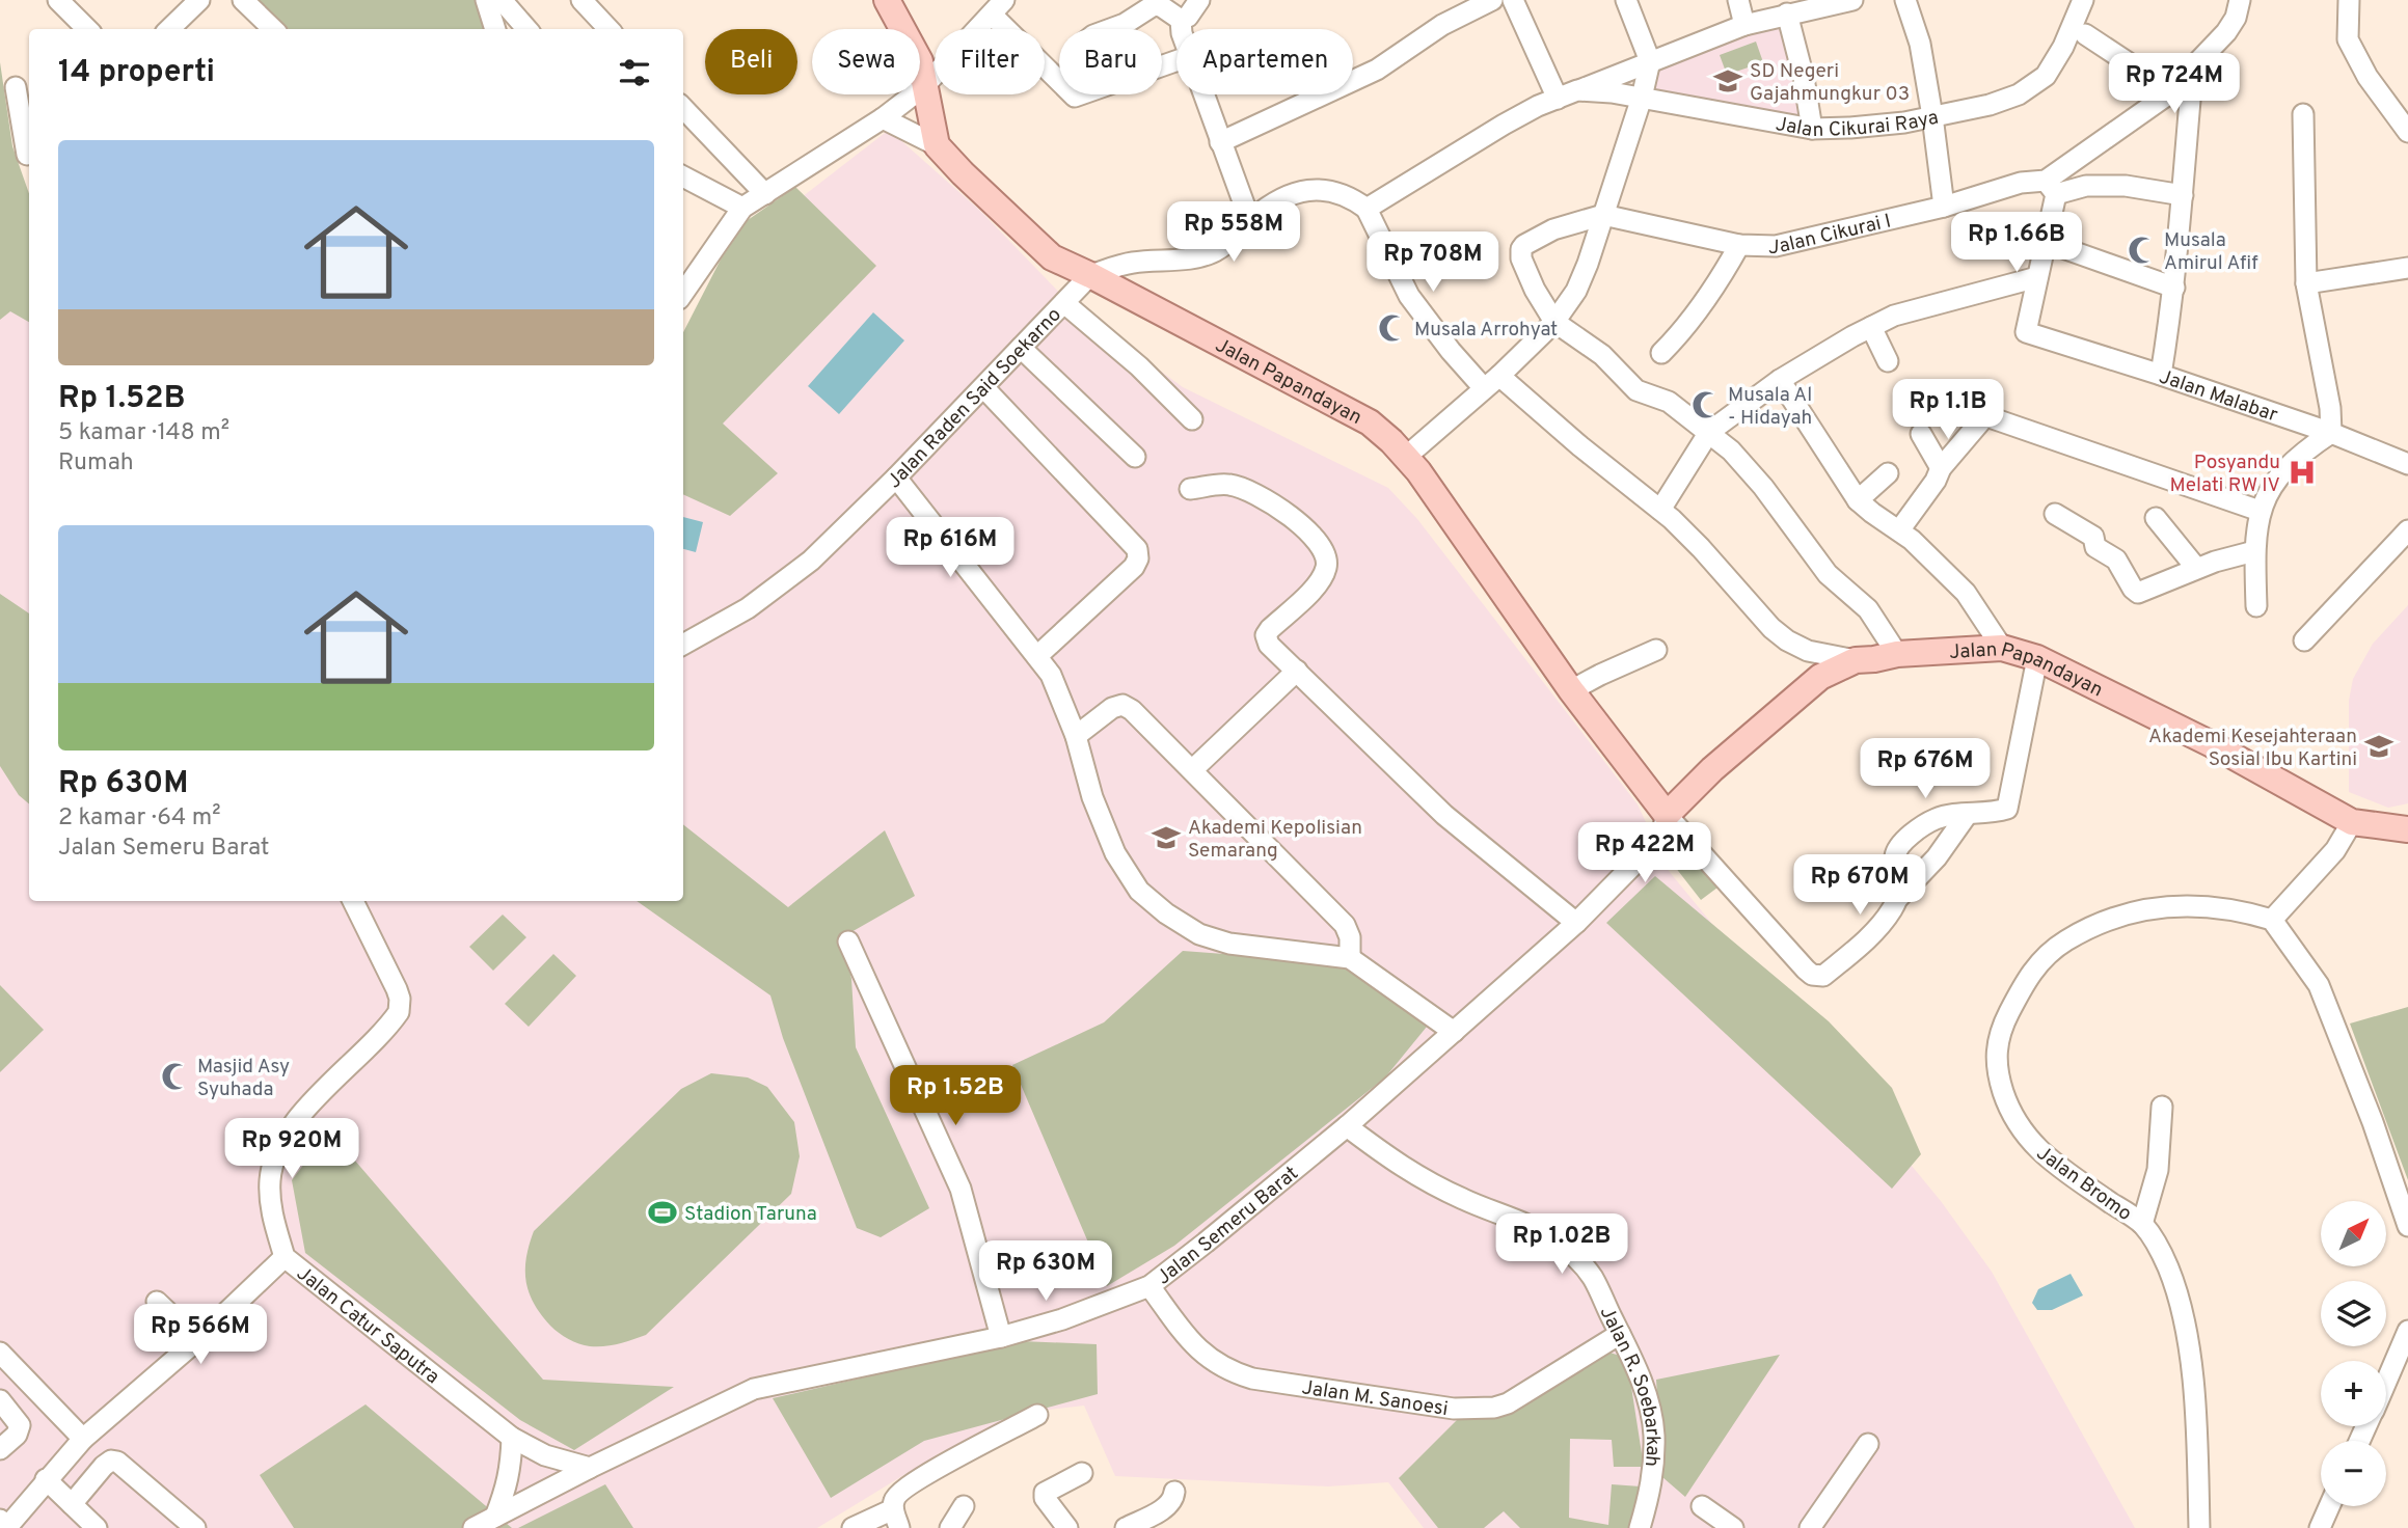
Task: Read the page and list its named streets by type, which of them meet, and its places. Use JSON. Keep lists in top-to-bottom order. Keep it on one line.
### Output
{"streets":{"main road":["Jalan Papandayan"],"street":["Jalan Cikurai Raya","Jalan Cikurai I","Jalan Malabar","Jalan Raden Said Soekarno","Jalan Bromo","Jalan Semeru Barat","Jalan Catur Saputra","Jalan R. Soebarkah","Jalan M. Sanoesi"]},"crossings":[["Jalan Papandayan","Jalan Raden Said Soekarno"],["Jalan Papandayan","Jalan Semeru Barat"],["Jalan Semeru Barat","Jalan Catur Saputra"],["Jalan Semeru Barat","Jalan R. Soebarkah"],["Jalan Semeru Barat","Jalan M. Sanoesi"],["Jalan R. Soebarkah","Jalan M. Sanoesi"]],"places":{"school or university":["SD Negeri Gajahmungkur 03","Akademi Kesejahteraan Sosial Ibu Kartini","Akademi Kepolisian Semarang"],"mosque":["Musala Amirul Afif","Musala Arrohyat","Musala Al - Hidayah","Masjid Asy Syuhada"],"hospital":["Posyandu Melati RW IV"],"sports":["Stadion Taruna"]},"north":"top right","page":{"chip":["Beli","Sewa","Filter","Baru","Apartemen"],"heading":"14 properti","price":["Rp 724M","Rp 558M","Rp 1.66B","Rp 708M","Rp 1.1B","Rp 616M","Rp 676M","Rp 422M","Rp 670M","Rp 1.52B","Rp 920M","Rp 1.02B","Rp 630M","Rp 566M"],"list":[{"name":"Rp 1.52B","note":"5 kamar · 148 m² · Rumah"},{"name":"Rp 630M","note":"2 kamar · 64 m² · Jalan Semeru Barat"}],"map_buttons":["+","−"]}}
